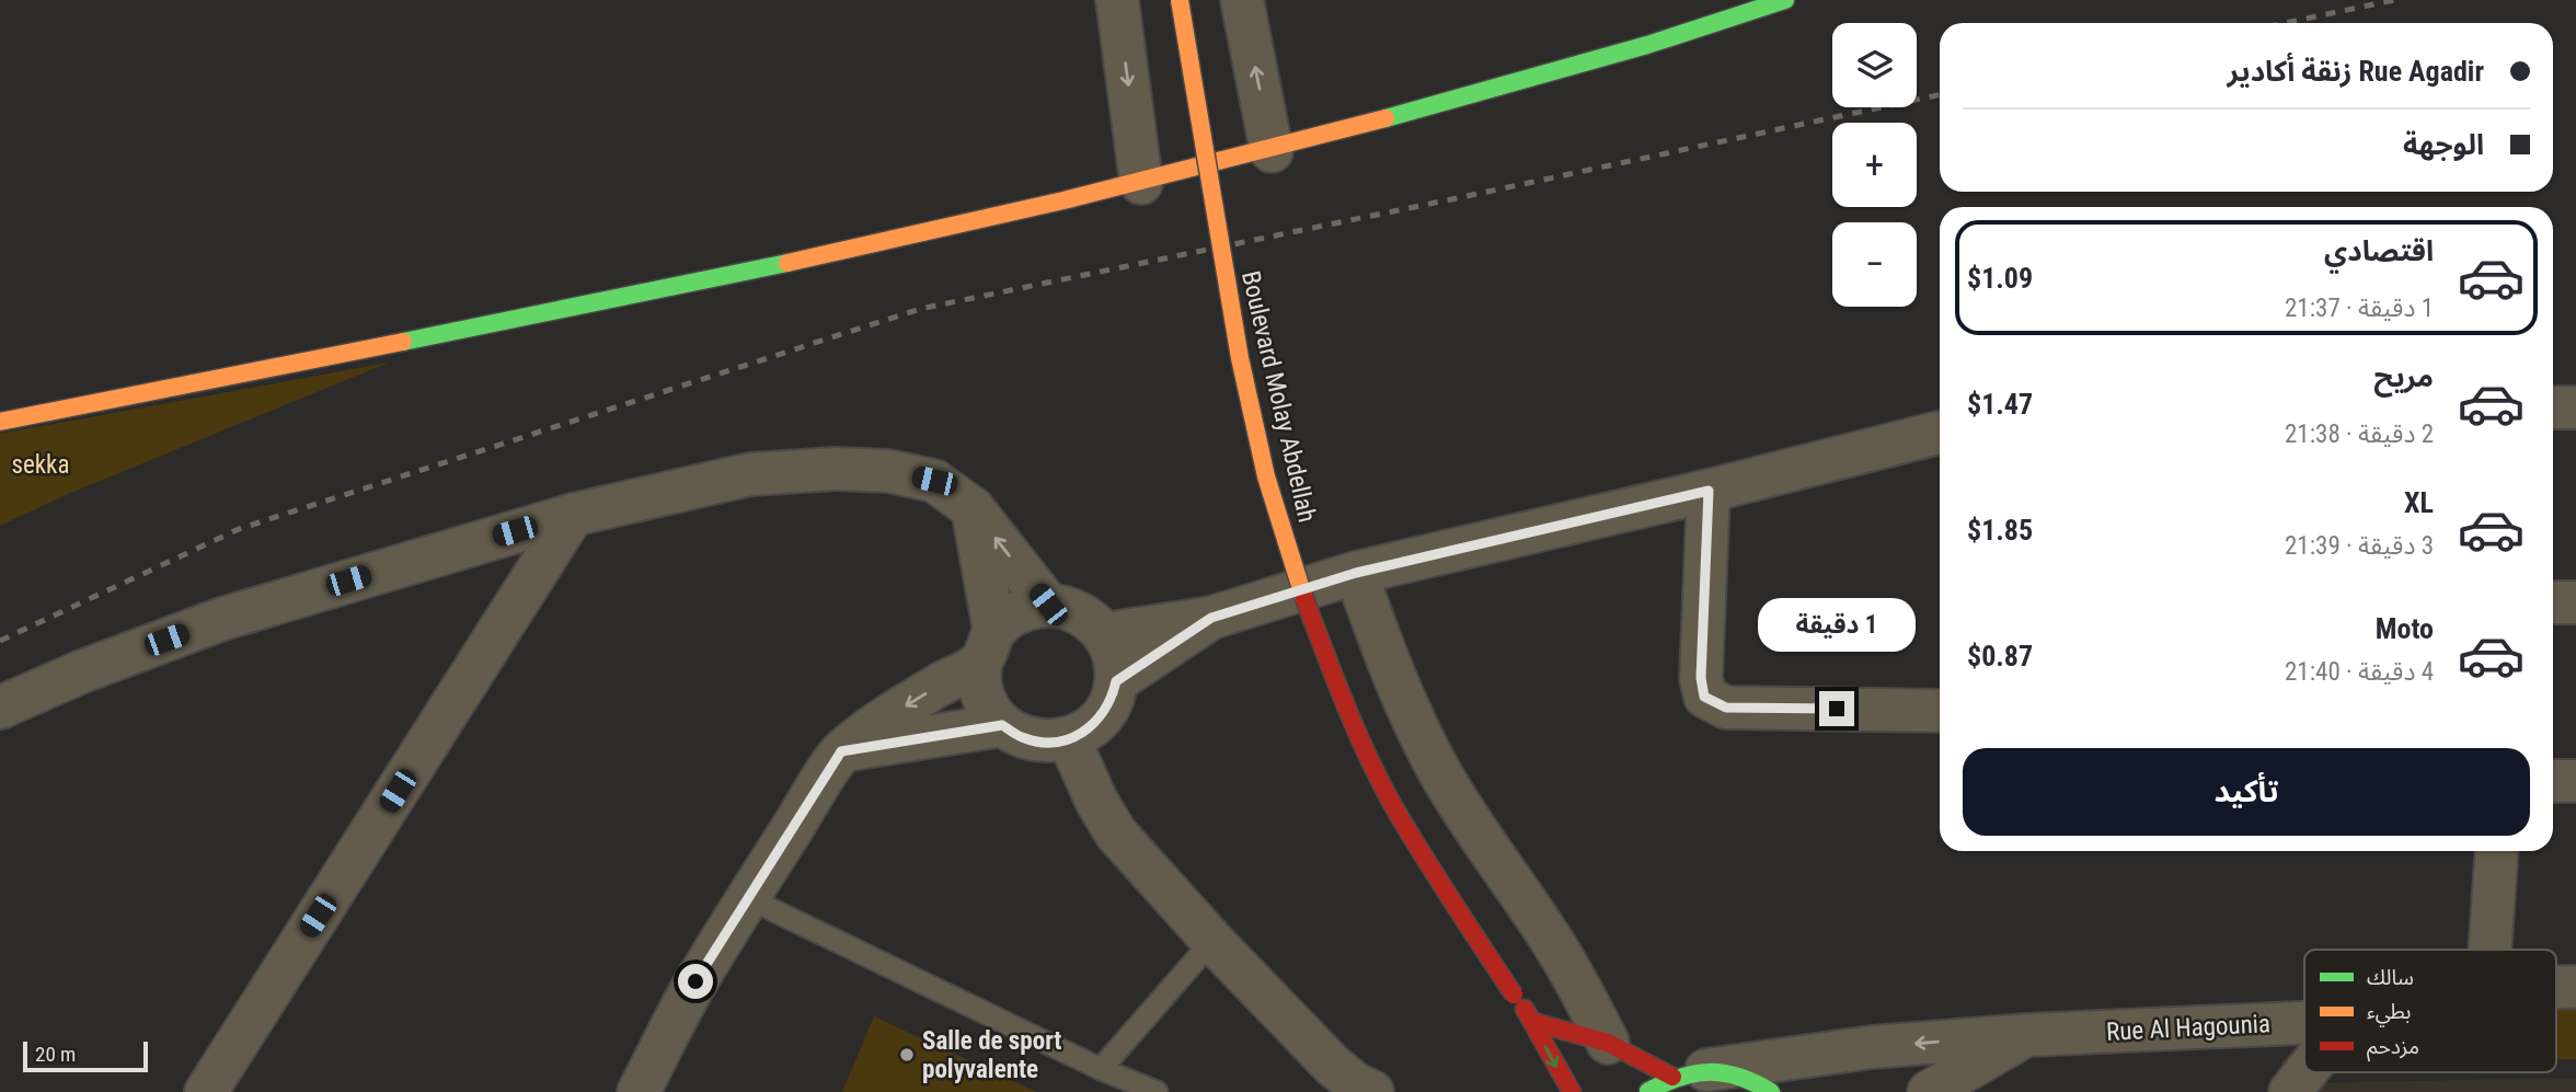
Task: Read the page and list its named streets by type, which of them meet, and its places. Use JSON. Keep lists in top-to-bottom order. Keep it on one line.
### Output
{"streets":{"street":["Boulevard Molay Abdellah","Rue Al Hagounia"]},"parks":["sekka"],"places":["Salle de sport polyvalente"],"legend":["سالك","بطيء","مزدحم"],"scale_bar":"20 m","page":{"map_buttons":["+","−"],"banner":["Rue Agadir زنقة أكادير","الوجهة"],"list":[{"name":"اقتصادي","note":"1 دقيقة · 21:37","value":"$1.09"},{"name":"مريح","note":"2 دقيقة · 21:38","value":"$1.47"},{"name":"XL","note":"3 دقيقة · 21:39","value":"$1.85"},{"name":"Moto","note":"4 دقيقة · 21:40","value":"$0.87"}],"bubble":"1 دقيقة","buttons":"تأكيد","scale":"20 m"}}
